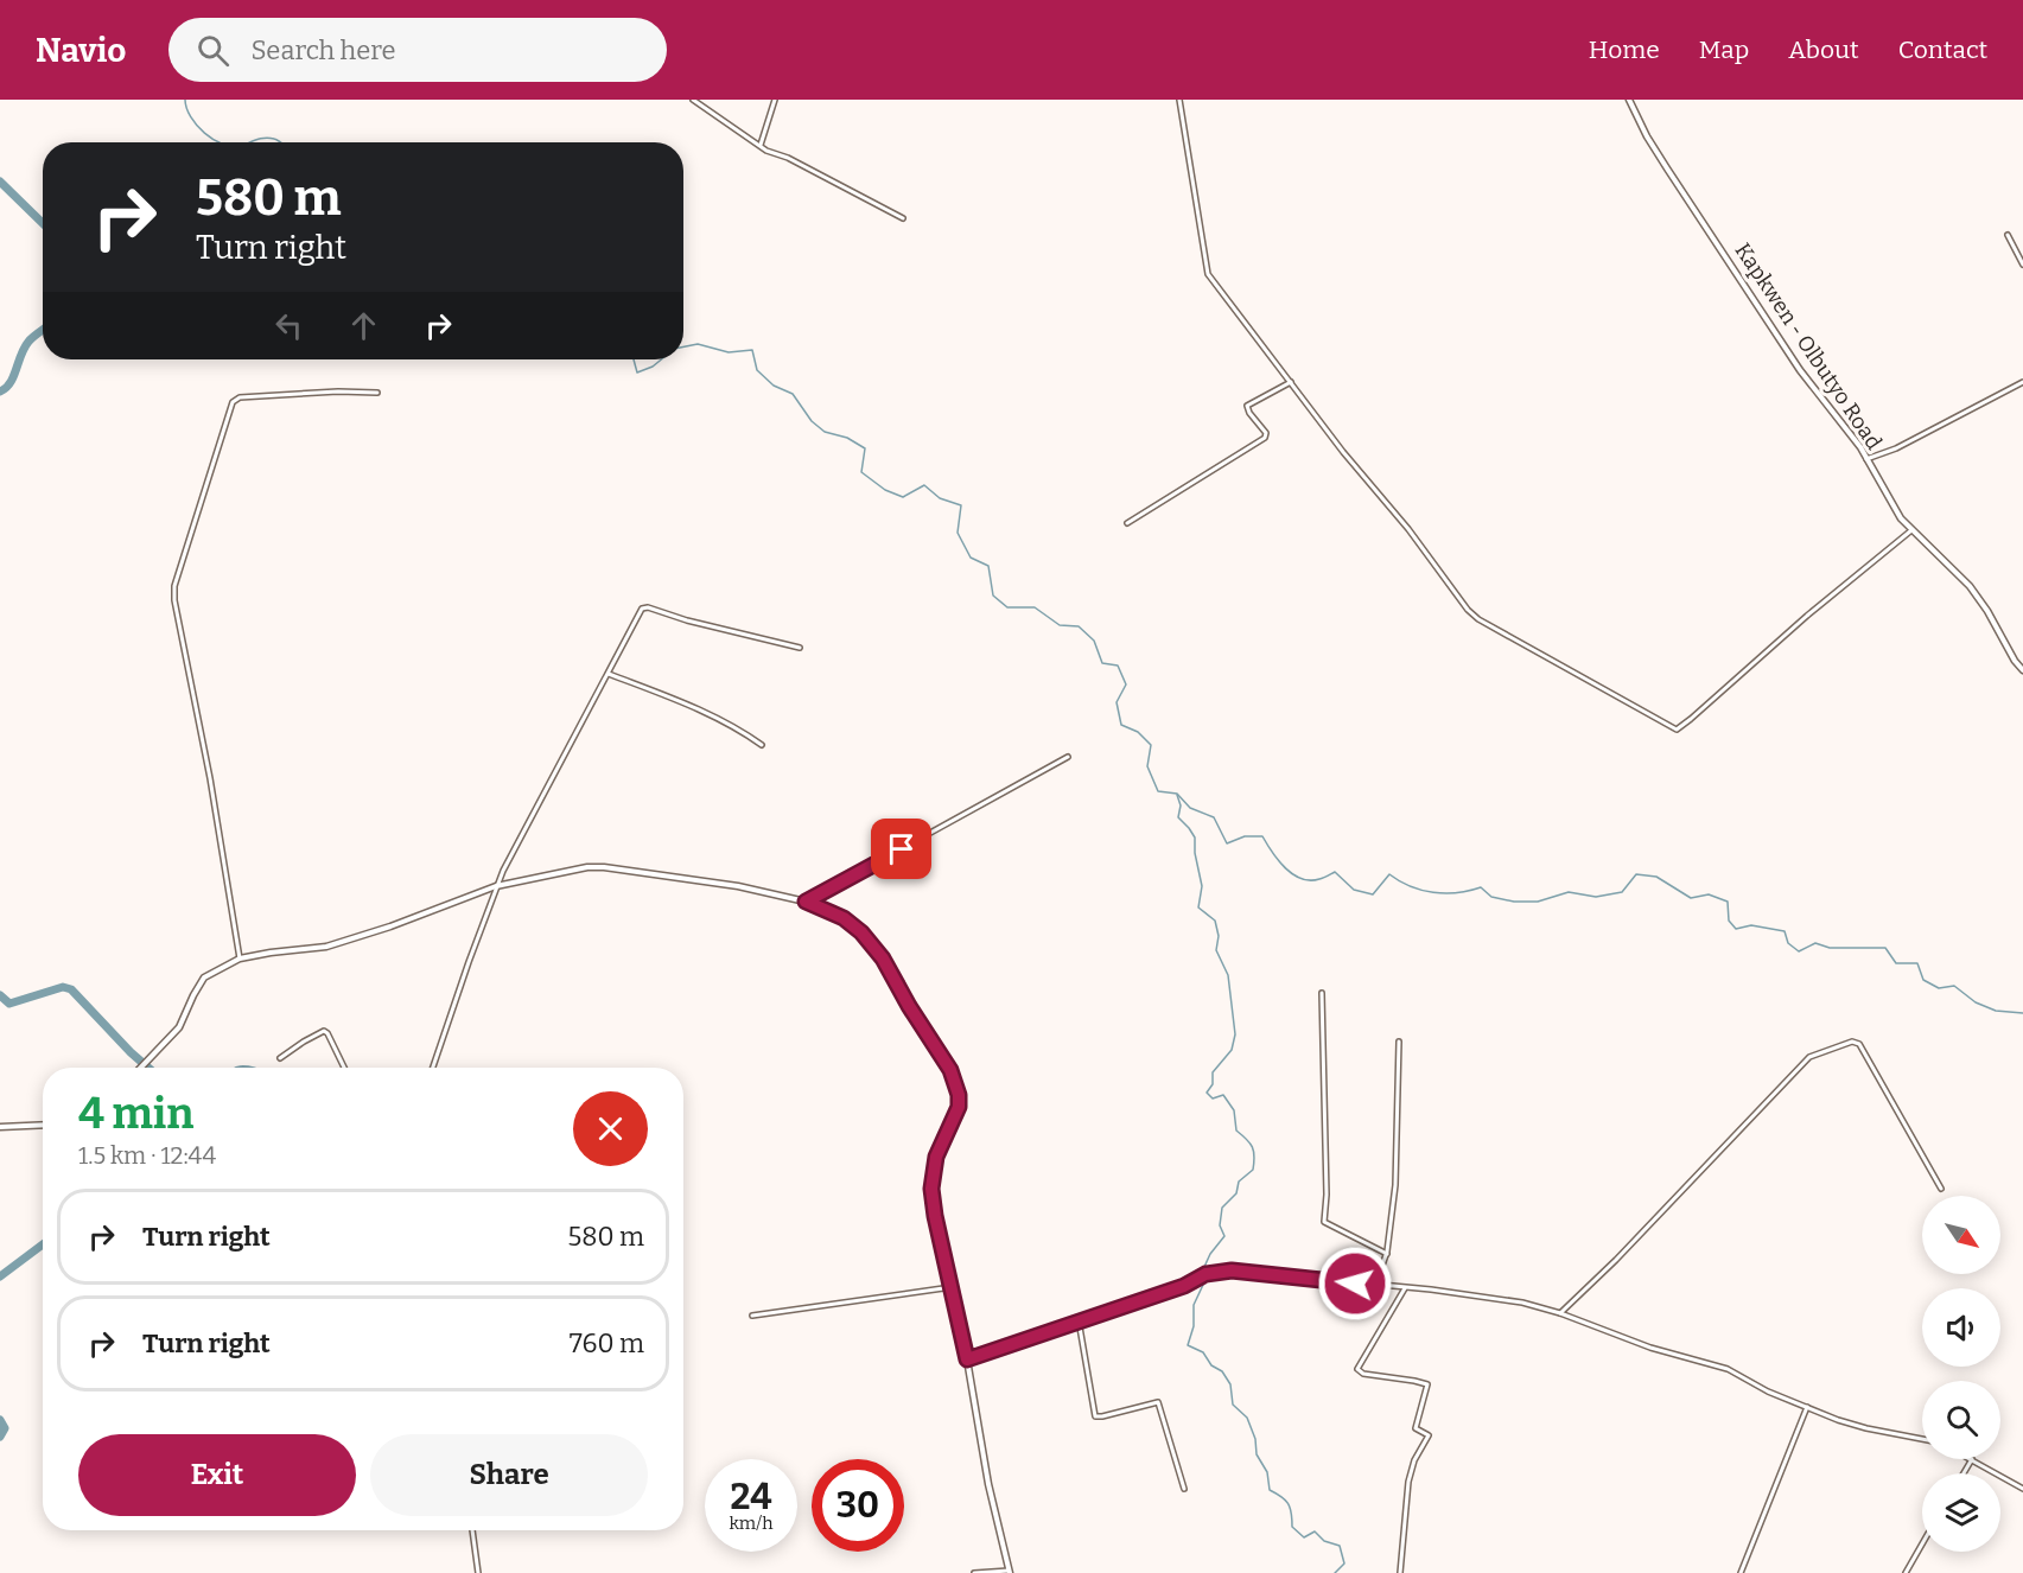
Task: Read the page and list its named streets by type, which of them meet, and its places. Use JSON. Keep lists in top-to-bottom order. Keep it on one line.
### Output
{"streets":{"street":["Kapkwen - Olbutyo Road"]},"north":"bottom right","page":{"header":"Navio","search":"Search here","nav":["Home","Map","About","Contact"],"turn":["580 m","Turn right"],"heading":["4 min","1.5 km · 12:44"],"list":[{"name":"Turn right","value":"580 m"},{"name":"Turn right","value":"760 m"}],"buttons":["Exit","Share"],"speed":"24 km/h","limit":"30"}}
